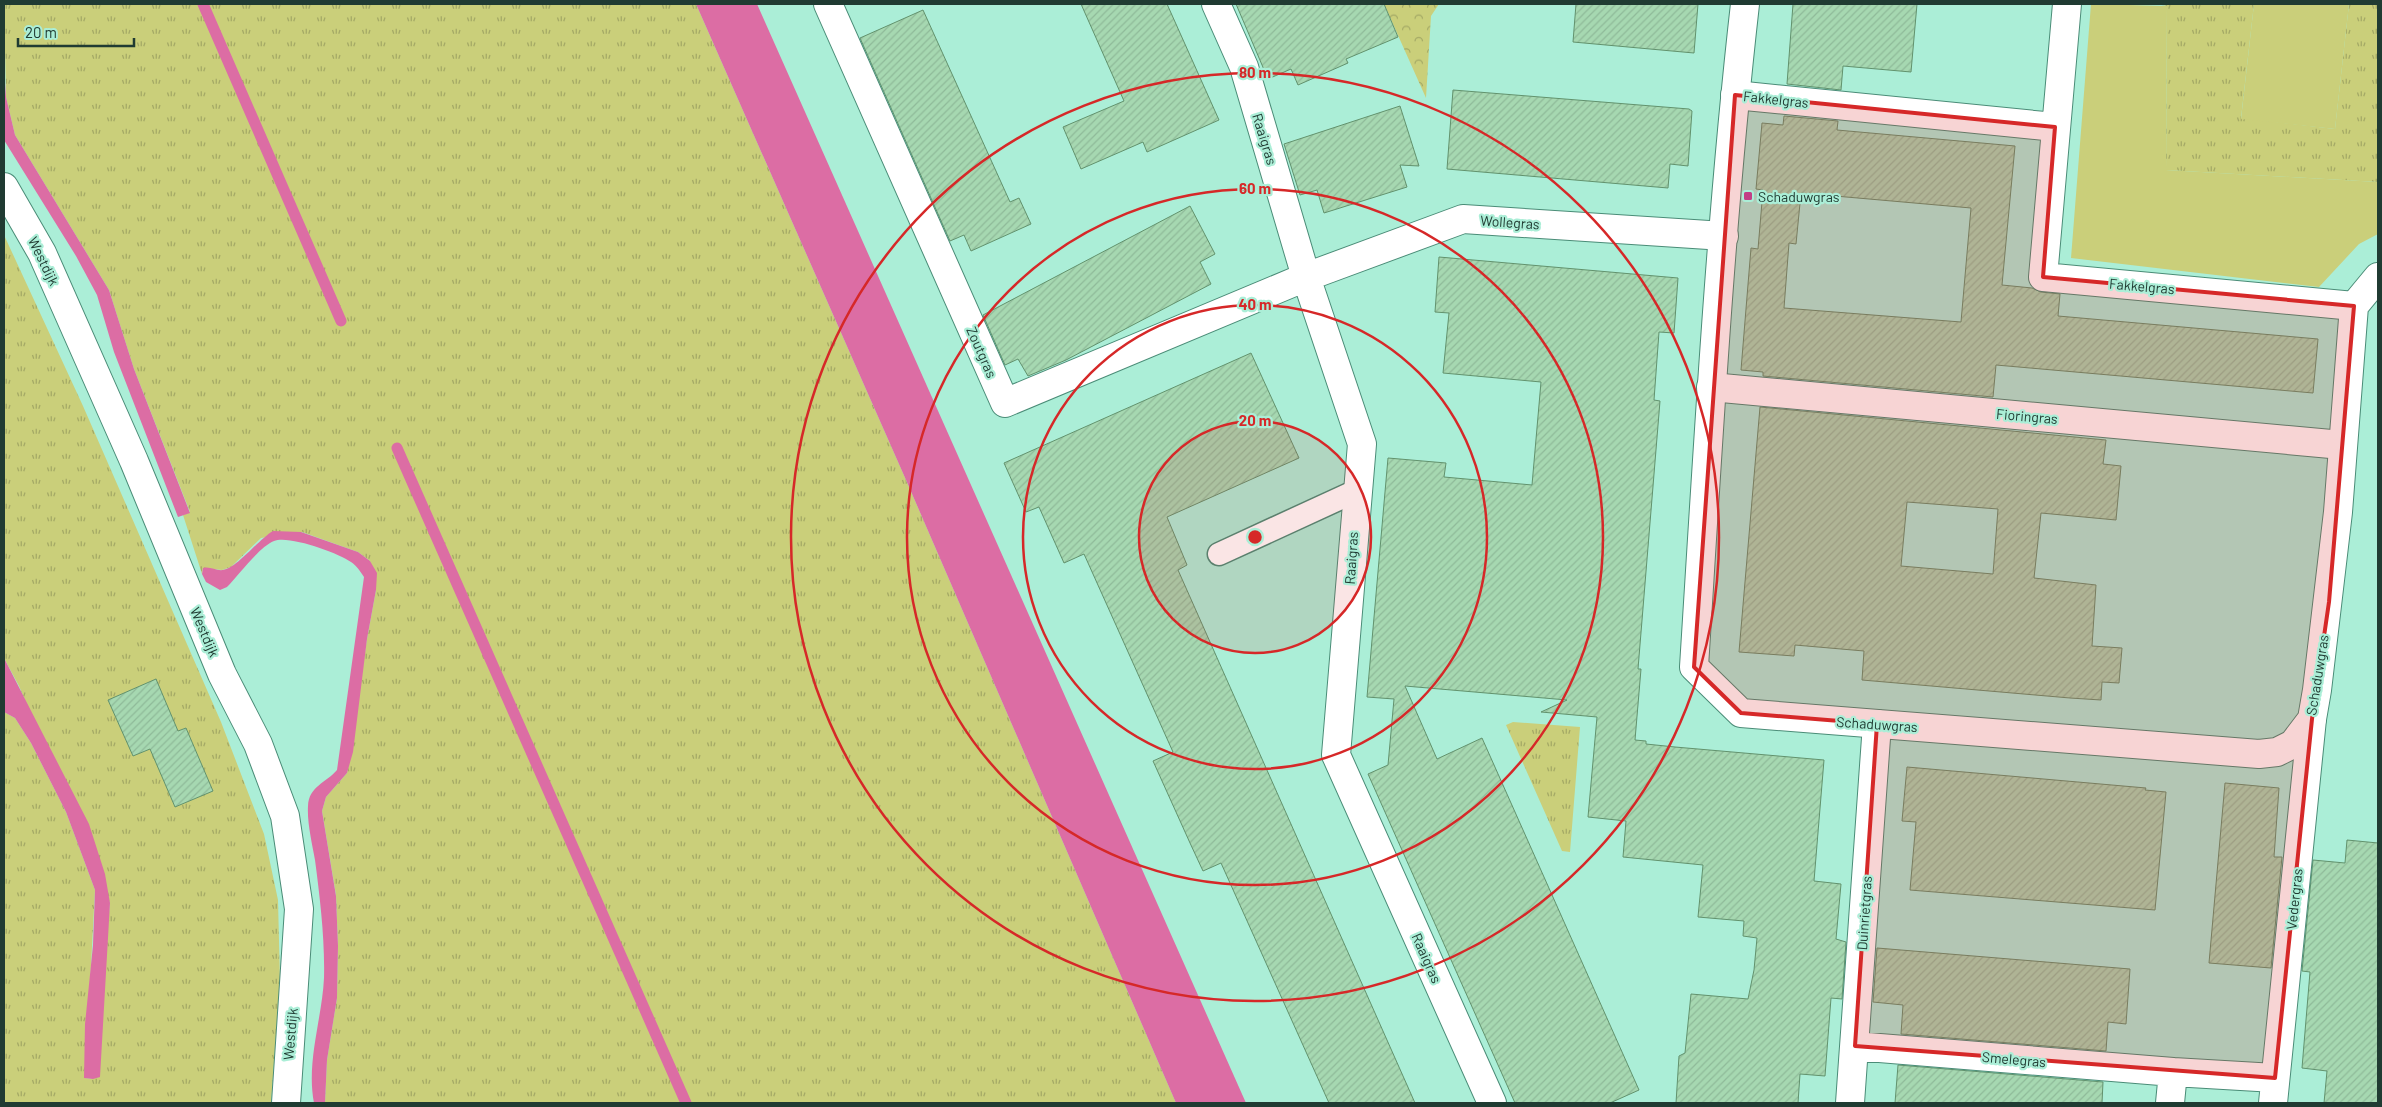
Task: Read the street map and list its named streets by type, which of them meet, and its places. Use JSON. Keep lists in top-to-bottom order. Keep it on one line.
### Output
{"streets":{"street":["Fakkelgras","Raaigras","Wollegras","Westdijk","Zoutgras","Fioringras","Schaduwgras","Vedergras","Duinrietgras","Smelegras"]},"crossings":[["Fakkelgras","Schaduwgras"],["Raaigras","Wollegras"],["Raaigras","Zoutgras"],["Wollegras","Zoutgras"],["Wollegras","Schaduwgras"],["Fioringras","Schaduwgras"],["Schaduwgras","Vedergras"],["Schaduwgras","Duinrietgras"],["Vedergras","Smelegras"],["Duinrietgras","Smelegras"]],"places":{"transit":["Schaduwgras"]},"scale_bar":"20 m","rings":["80 m","60 m","40 m","20 m"]}
